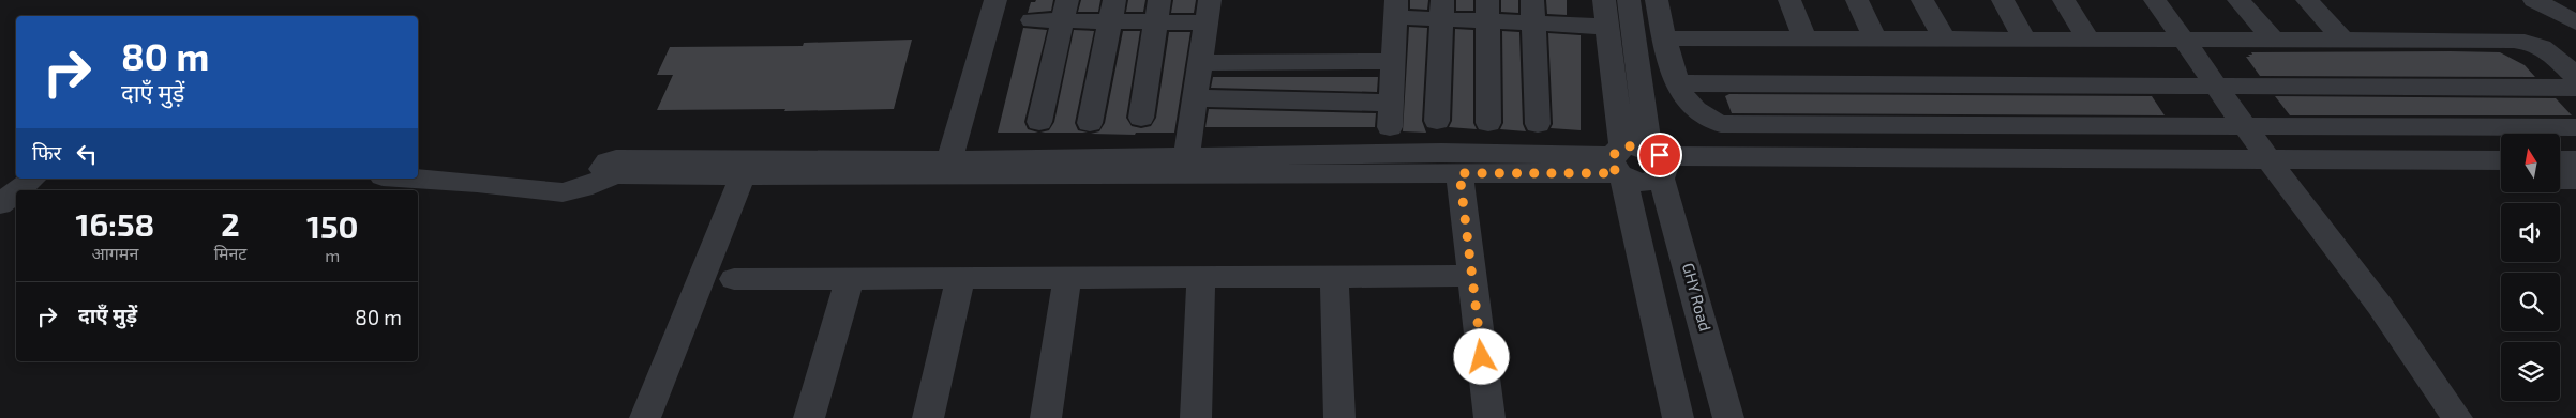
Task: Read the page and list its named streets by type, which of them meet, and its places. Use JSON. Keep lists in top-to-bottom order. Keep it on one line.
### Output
{"streets":{"street":["GHY Road"]},"north":"top","page":{"turn":["80 m","दाएँ मुड़ें"],"then":"फिर","eta":["16:58","आगमन","2","मिनट","150","m"],"list":[{"name":"दाएँ मुड़ें","value":"80 m"}]}}
